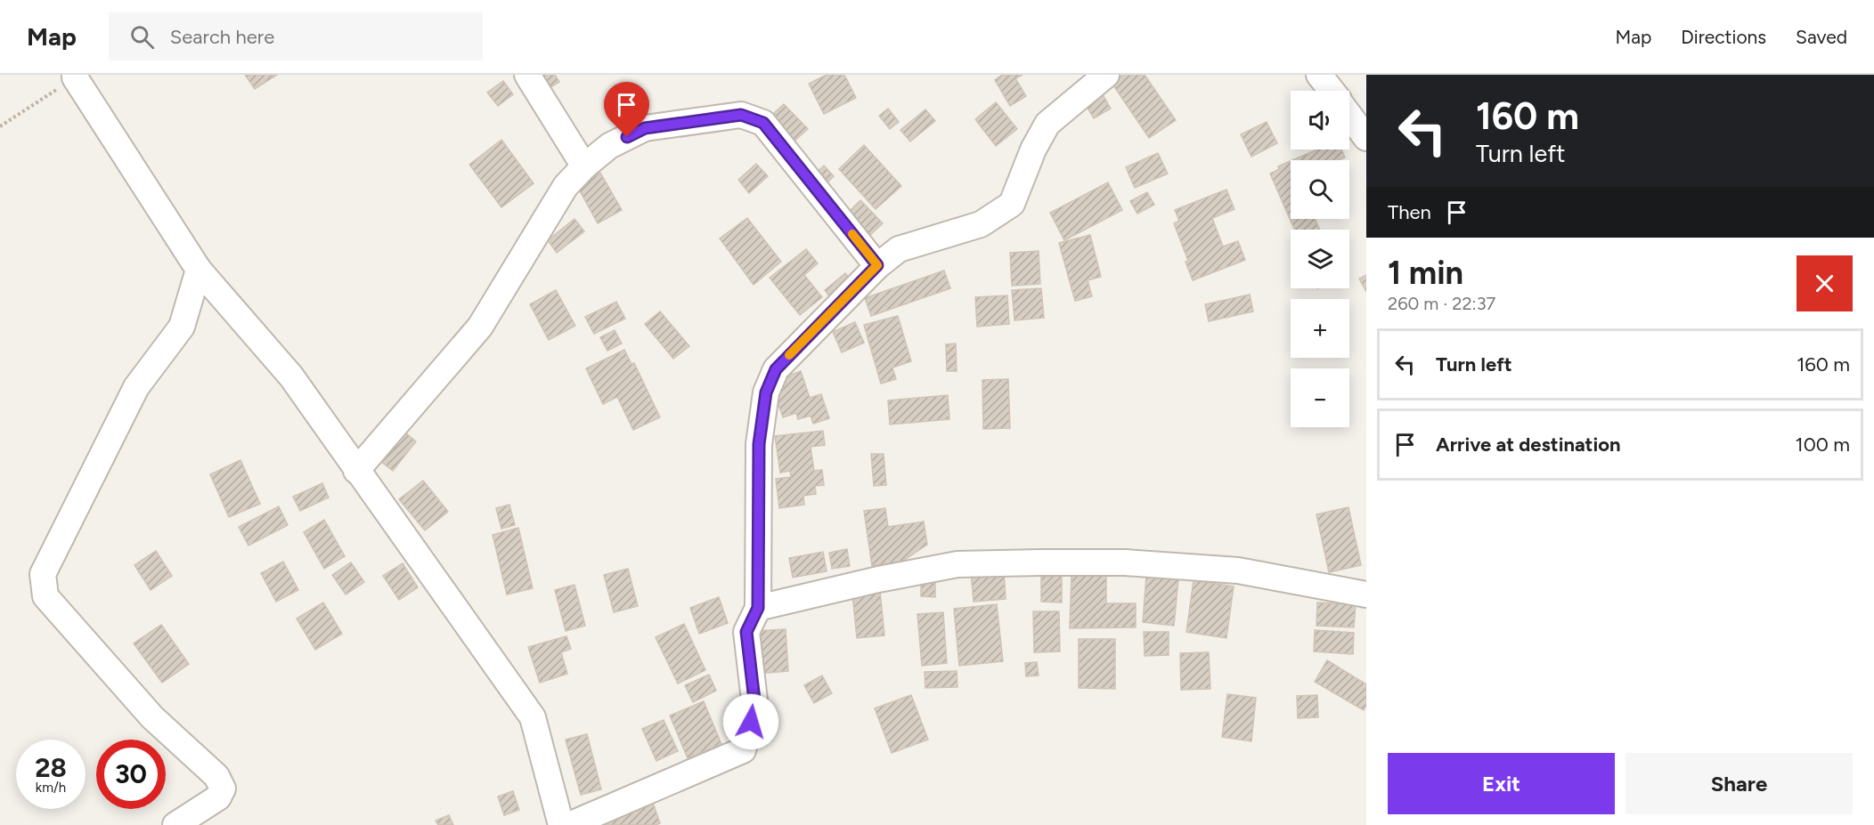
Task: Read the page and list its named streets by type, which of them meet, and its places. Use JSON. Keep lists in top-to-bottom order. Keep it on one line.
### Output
{"page":{"header":"Map","search":"Search here","nav":["Map","Directions","Saved"],"turn":["160 m","Turn left"],"map_buttons":["+","−"],"then":"Then","heading":["1 min","260 m · 22:37"],"list":[{"name":"Turn left","value":"160 m"},{"name":"Arrive at destination","value":"100 m"}],"speed":"28 km/h","limit":"30","buttons":["Exit","Share"]}}
